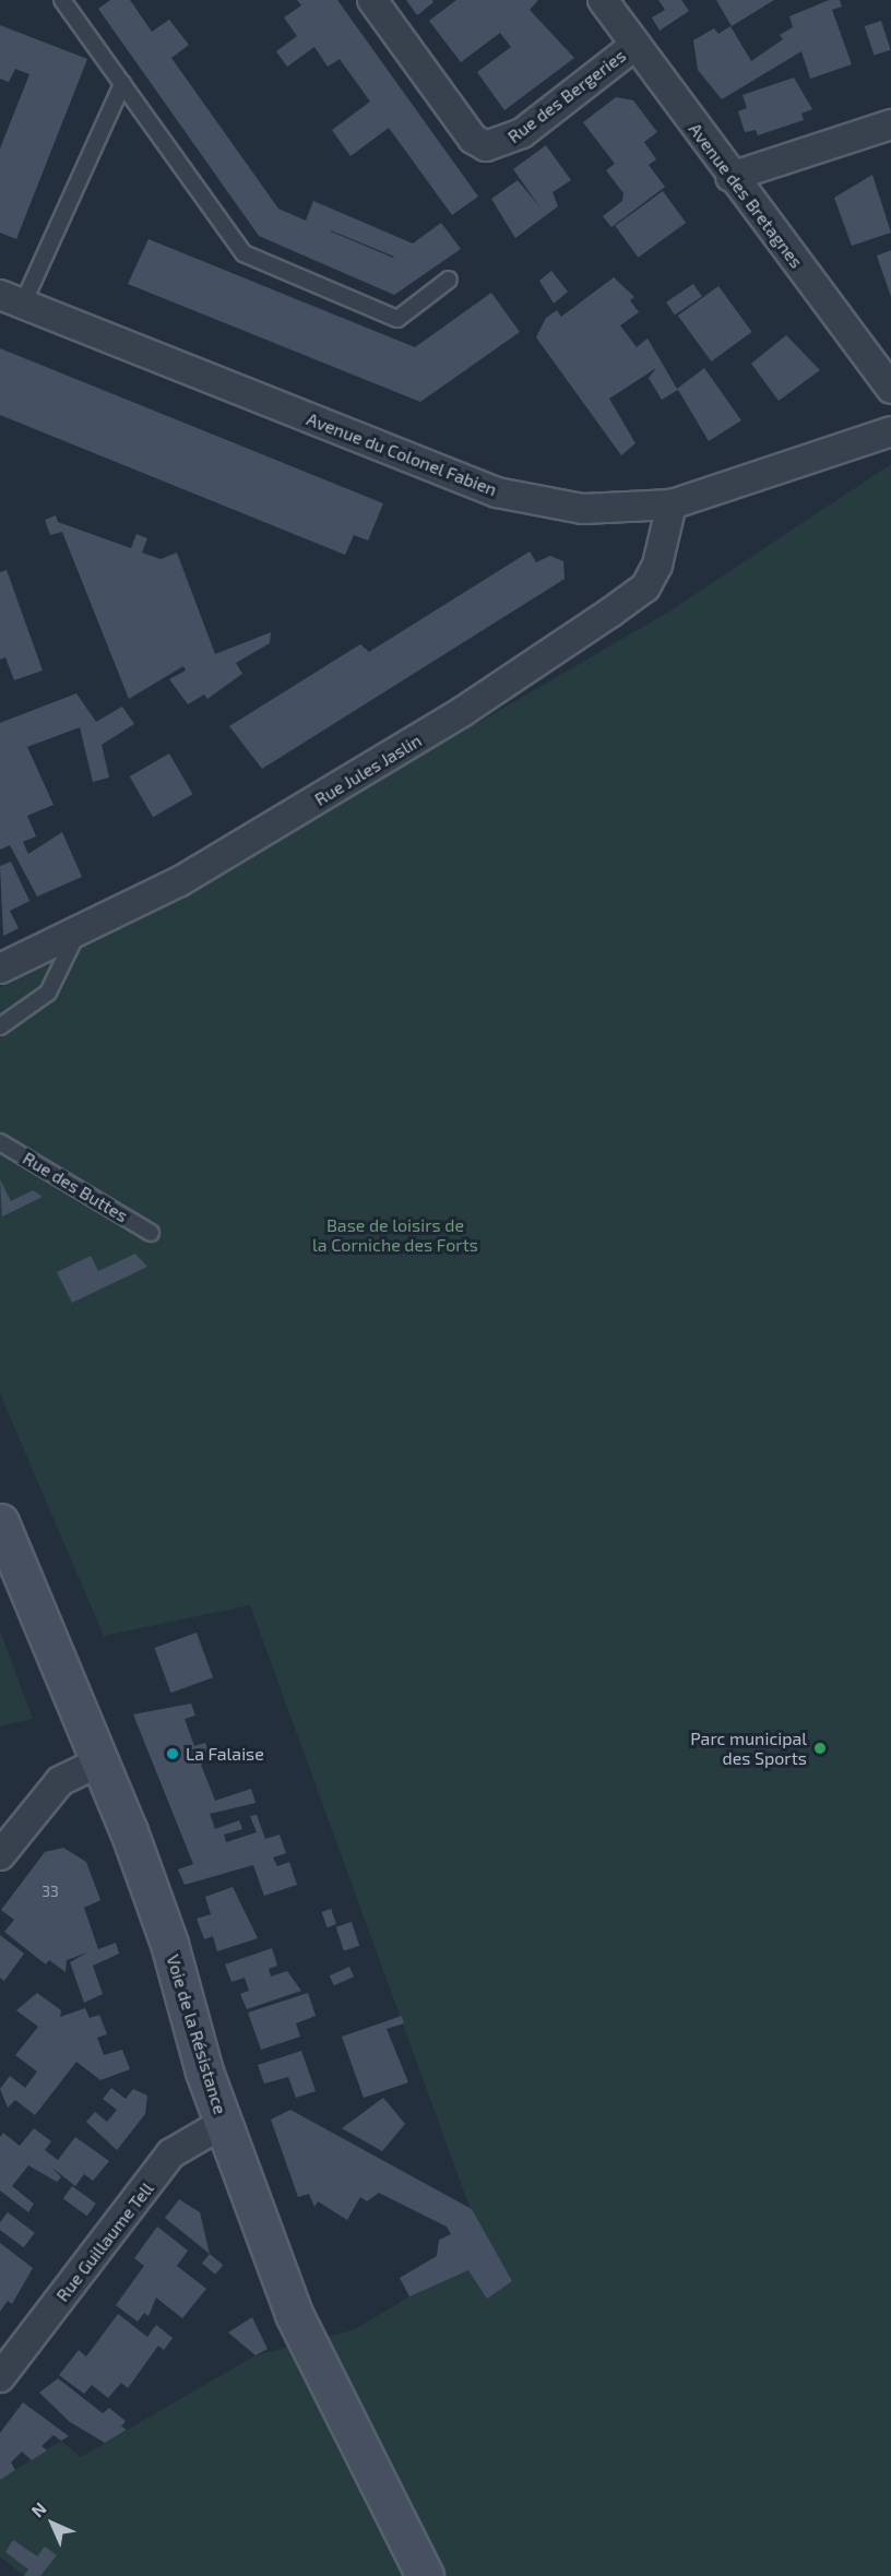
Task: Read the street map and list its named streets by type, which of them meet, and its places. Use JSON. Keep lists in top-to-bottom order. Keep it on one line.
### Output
{"streets":{"street":["Rue des Bergeries","Avenue des Bretagnes","Avenue du Colonel Fabien","Rue Jules Jaslin","Voie de la Résistance","Rue Guillaume Tell"],"lane":["Rue des Buttes"]},"crossings":[["Rue des Bergeries","Avenue des Bretagnes"],["Avenue du Colonel Fabien","Rue Jules Jaslin"],["Voie de la Résistance","Rue Guillaume Tell"]],"parks":["Base de loisirs de la Corniche des Forts"],"places":["Parc municipal des Sports","La Falaise"],"house_numbers":["33"],"north":"top left"}
